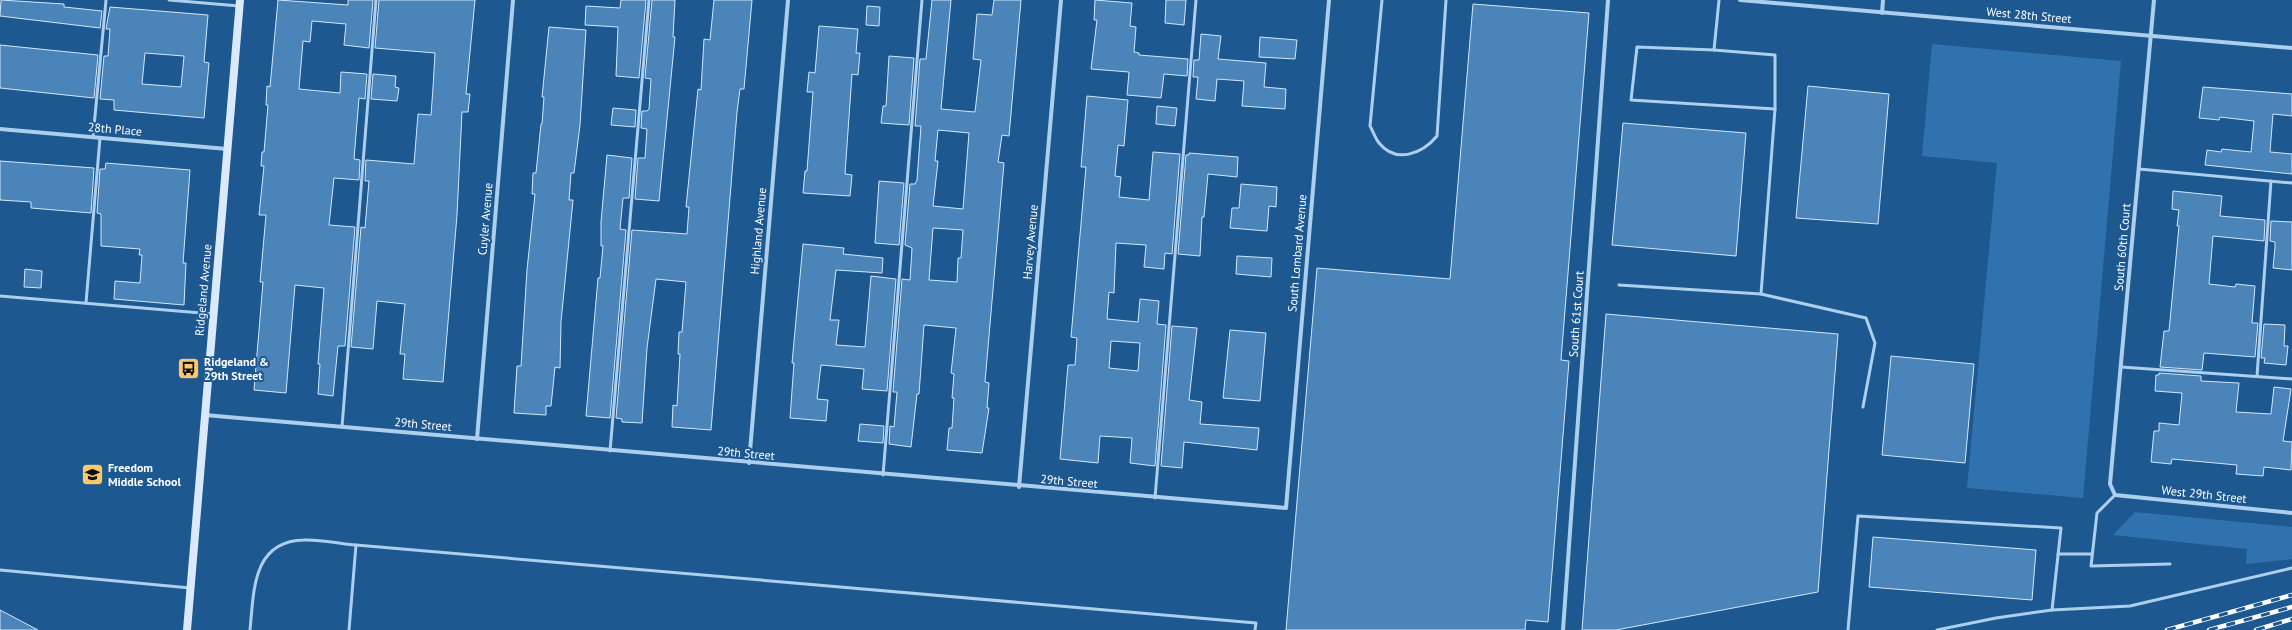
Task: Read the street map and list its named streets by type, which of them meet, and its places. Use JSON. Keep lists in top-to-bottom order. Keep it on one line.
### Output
{"streets":{"street":["West 28th Street","28th Place","Cuyler Avenue","Highland Avenue","Harvey Avenue","South 60th Court","South Lombard Avenue","Ridgeland Avenue","South 61st Court","29th Street","West 29th Street"]},"crossings":[["West 28th Street","South 60th Court"],["28th Place","Ridgeland Avenue"],["Cuyler Avenue","29th Street"],["Highland Avenue","29th Street"],["Harvey Avenue","29th Street"],["South 60th Court","West 29th Street"],["South Lombard Avenue","29th Street"],["Ridgeland Avenue","29th Street"]],"places":{"bus stop":["Ridgeland & 29th Street"],"school or university":["Freedom Middle School"]}}
